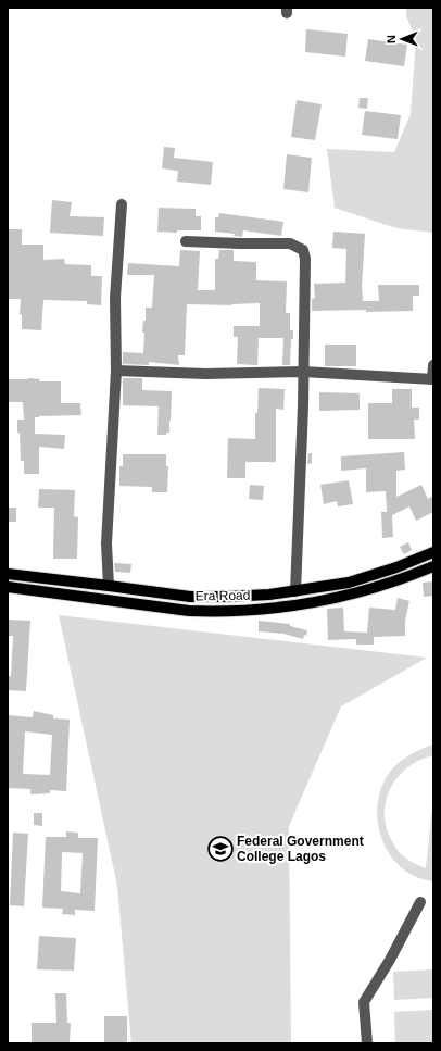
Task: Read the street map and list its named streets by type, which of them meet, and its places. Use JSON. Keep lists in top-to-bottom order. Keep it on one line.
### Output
{"streets":{"main road":["Era Road"]},"places":{"school or university":["Federal Government College Lagos"]},"north":"left"}
